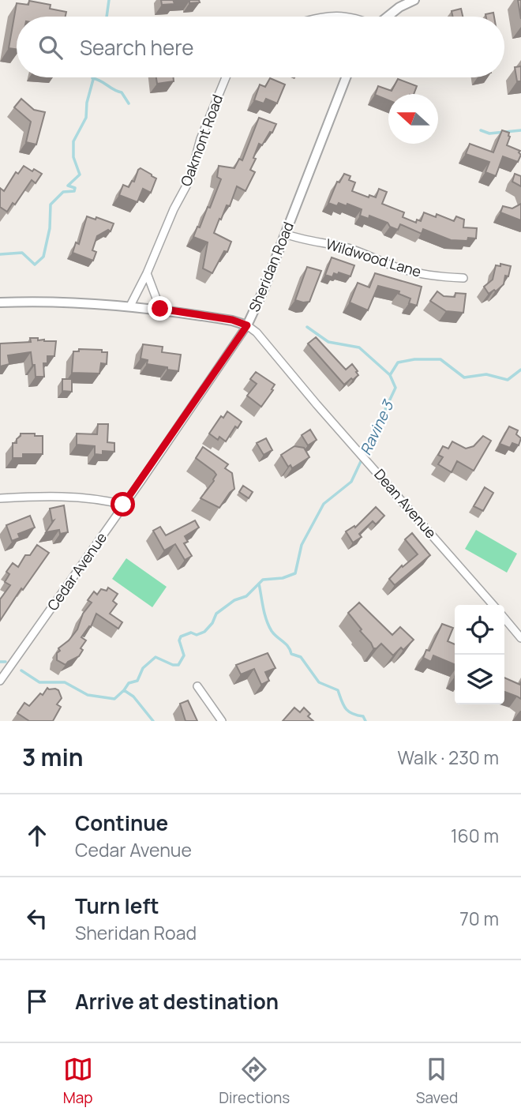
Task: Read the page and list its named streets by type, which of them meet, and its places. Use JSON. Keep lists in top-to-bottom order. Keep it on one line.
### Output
{"streets":{"street":["Oakmont Road","Wildwood Lane","Sheridan Road","Dean Avenue","Cedar Avenue"]},"crossings":[["Oakmont Road","Sheridan Road"],["Wildwood Lane","Sheridan Road"],["Sheridan Road","Dean Avenue"],["Sheridan Road","Cedar Avenue"],["Dean Avenue","Cedar Avenue"]],"water":["Ravine 3"],"north":"left","page":{"search":"Search here","heading":["3 min","Walk · 230 m"],"list":[["Continue","Cedar Avenue","160 m"],["Turn left","Sheridan Road","70 m"],"Arrive at destination"],"nav":["Map","Directions","Saved"]}}
